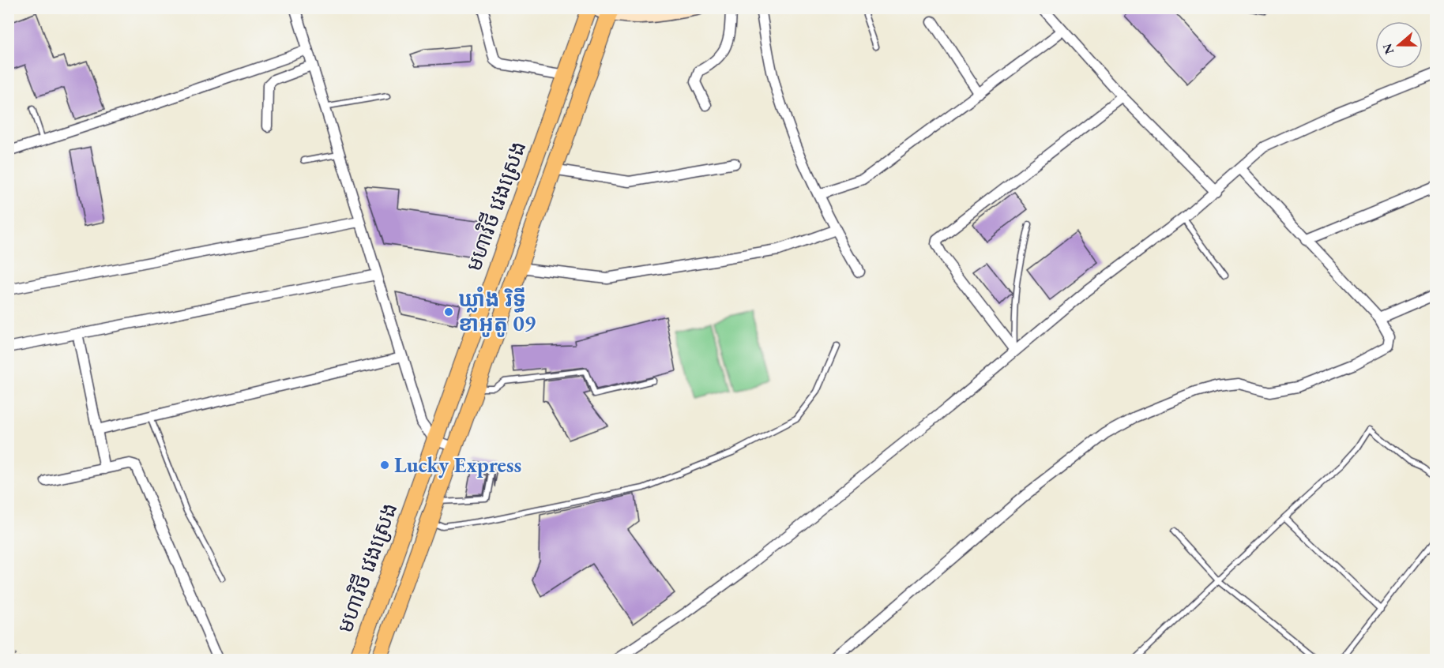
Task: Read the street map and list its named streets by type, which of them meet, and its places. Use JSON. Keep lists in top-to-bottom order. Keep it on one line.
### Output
{"streets":{"main road":["មហាវិថី វេងស្រេង"]},"places":["ឃ្លាំង រិទ្ធី ខាអូតូ 09","Lucky Express"],"north":"left"}
